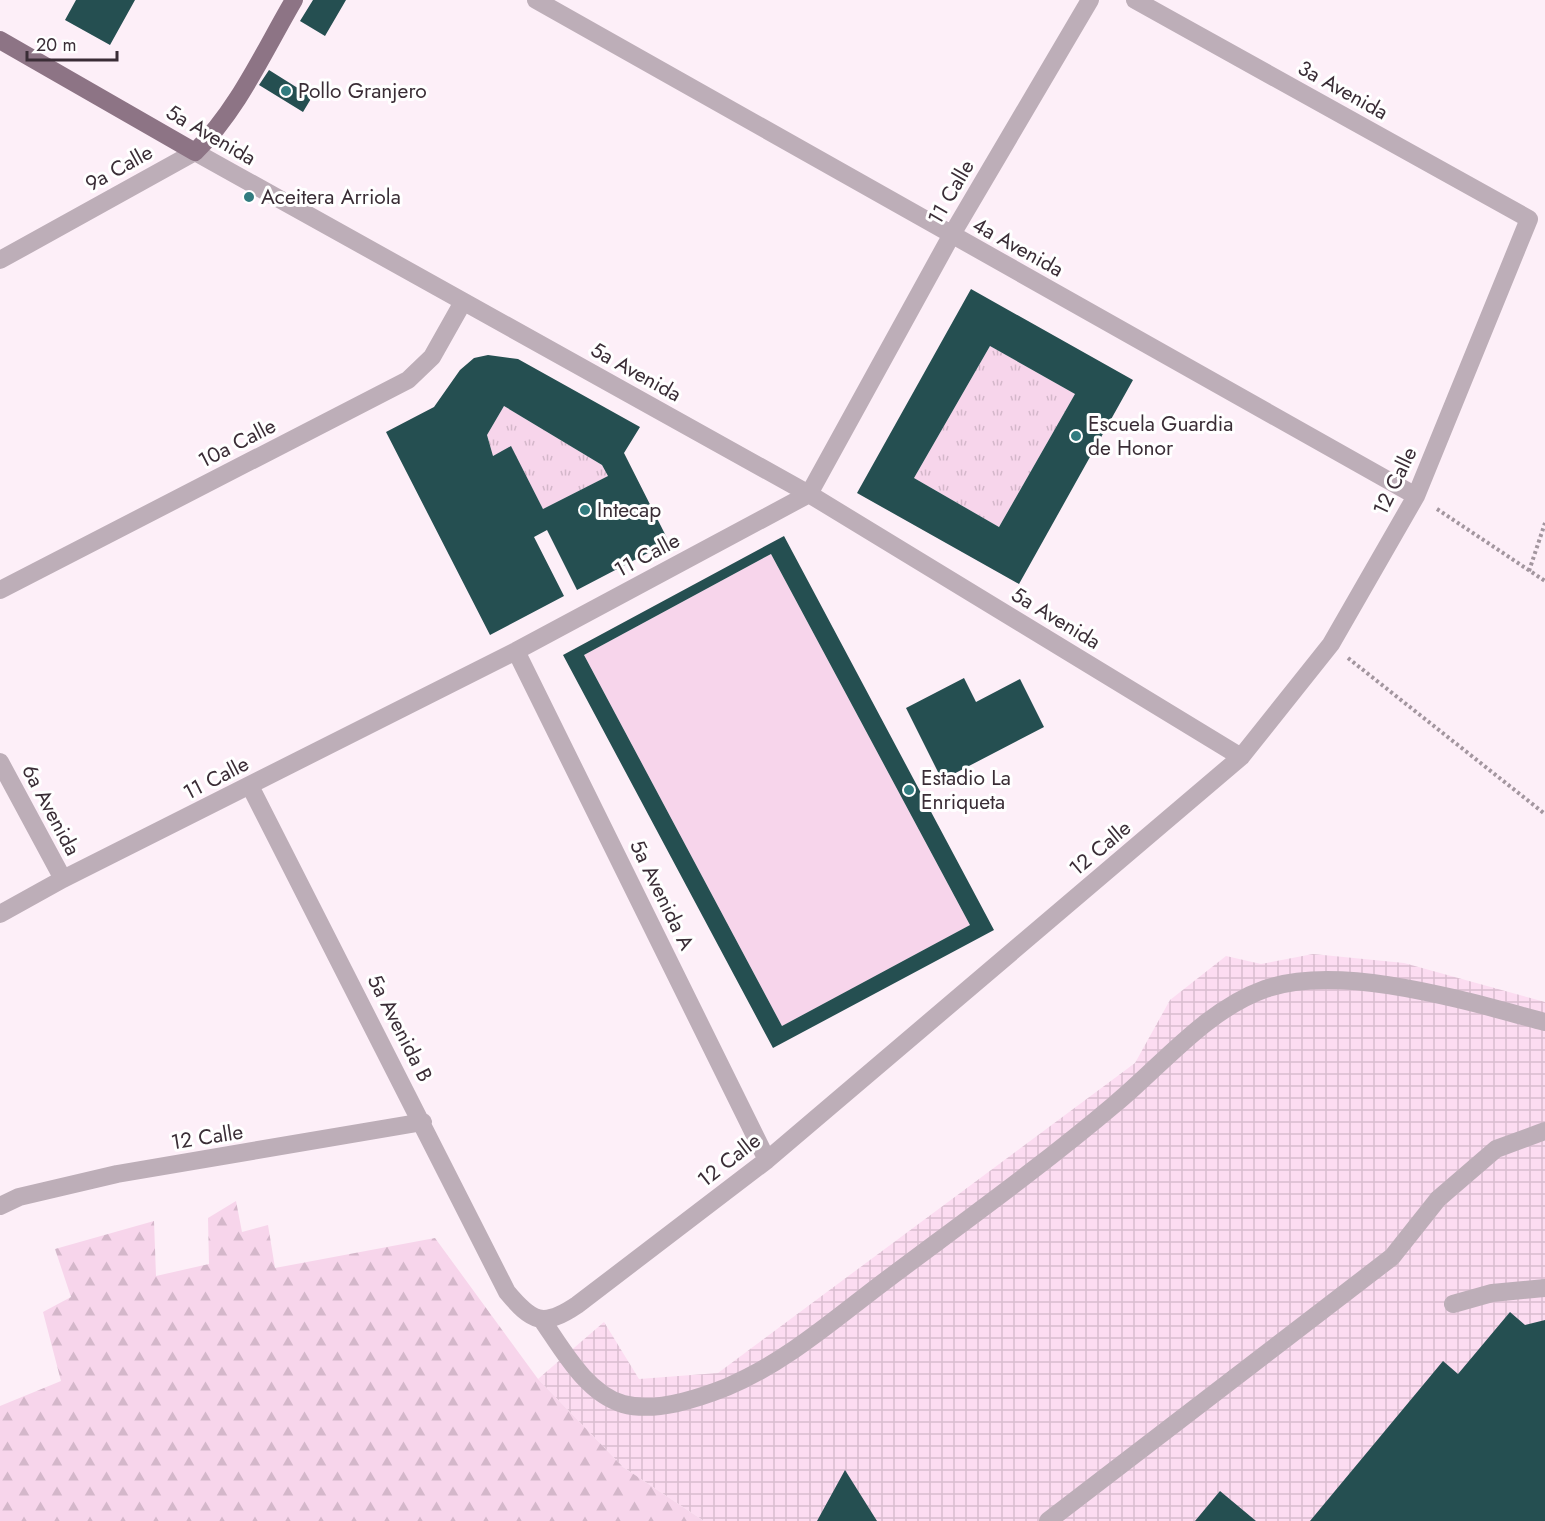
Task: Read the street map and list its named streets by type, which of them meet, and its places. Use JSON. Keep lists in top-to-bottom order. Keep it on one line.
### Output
{"streets":{"main road":["5a Avenida","9a Calle"],"street":["3a Avenida","11 Calle","4a Avenida","10a Calle","12 Calle","6a Avenida","5a Avenida A","5a Avenida B"]},"crossings":[["3a Avenida","12 Calle"],["5a Avenida","9a Calle"],["5a Avenida","11 Calle"],["5a Avenida","10a Calle"],["5a Avenida","12 Calle"],["11 Calle","4a Avenida"],["11 Calle","6a Avenida"],["11 Calle","5a Avenida A"],["11 Calle","5a Avenida B"],["4a Avenida","12 Calle"],["12 Calle","5a Avenida A"],["12 Calle","5a Avenida B"]],"places":["Pollo Granjero","Aceitera Arriola","Escuela Guardia de Honor","Intecap","Estadio La Enriqueta"],"scale_bar":"20 m"}
